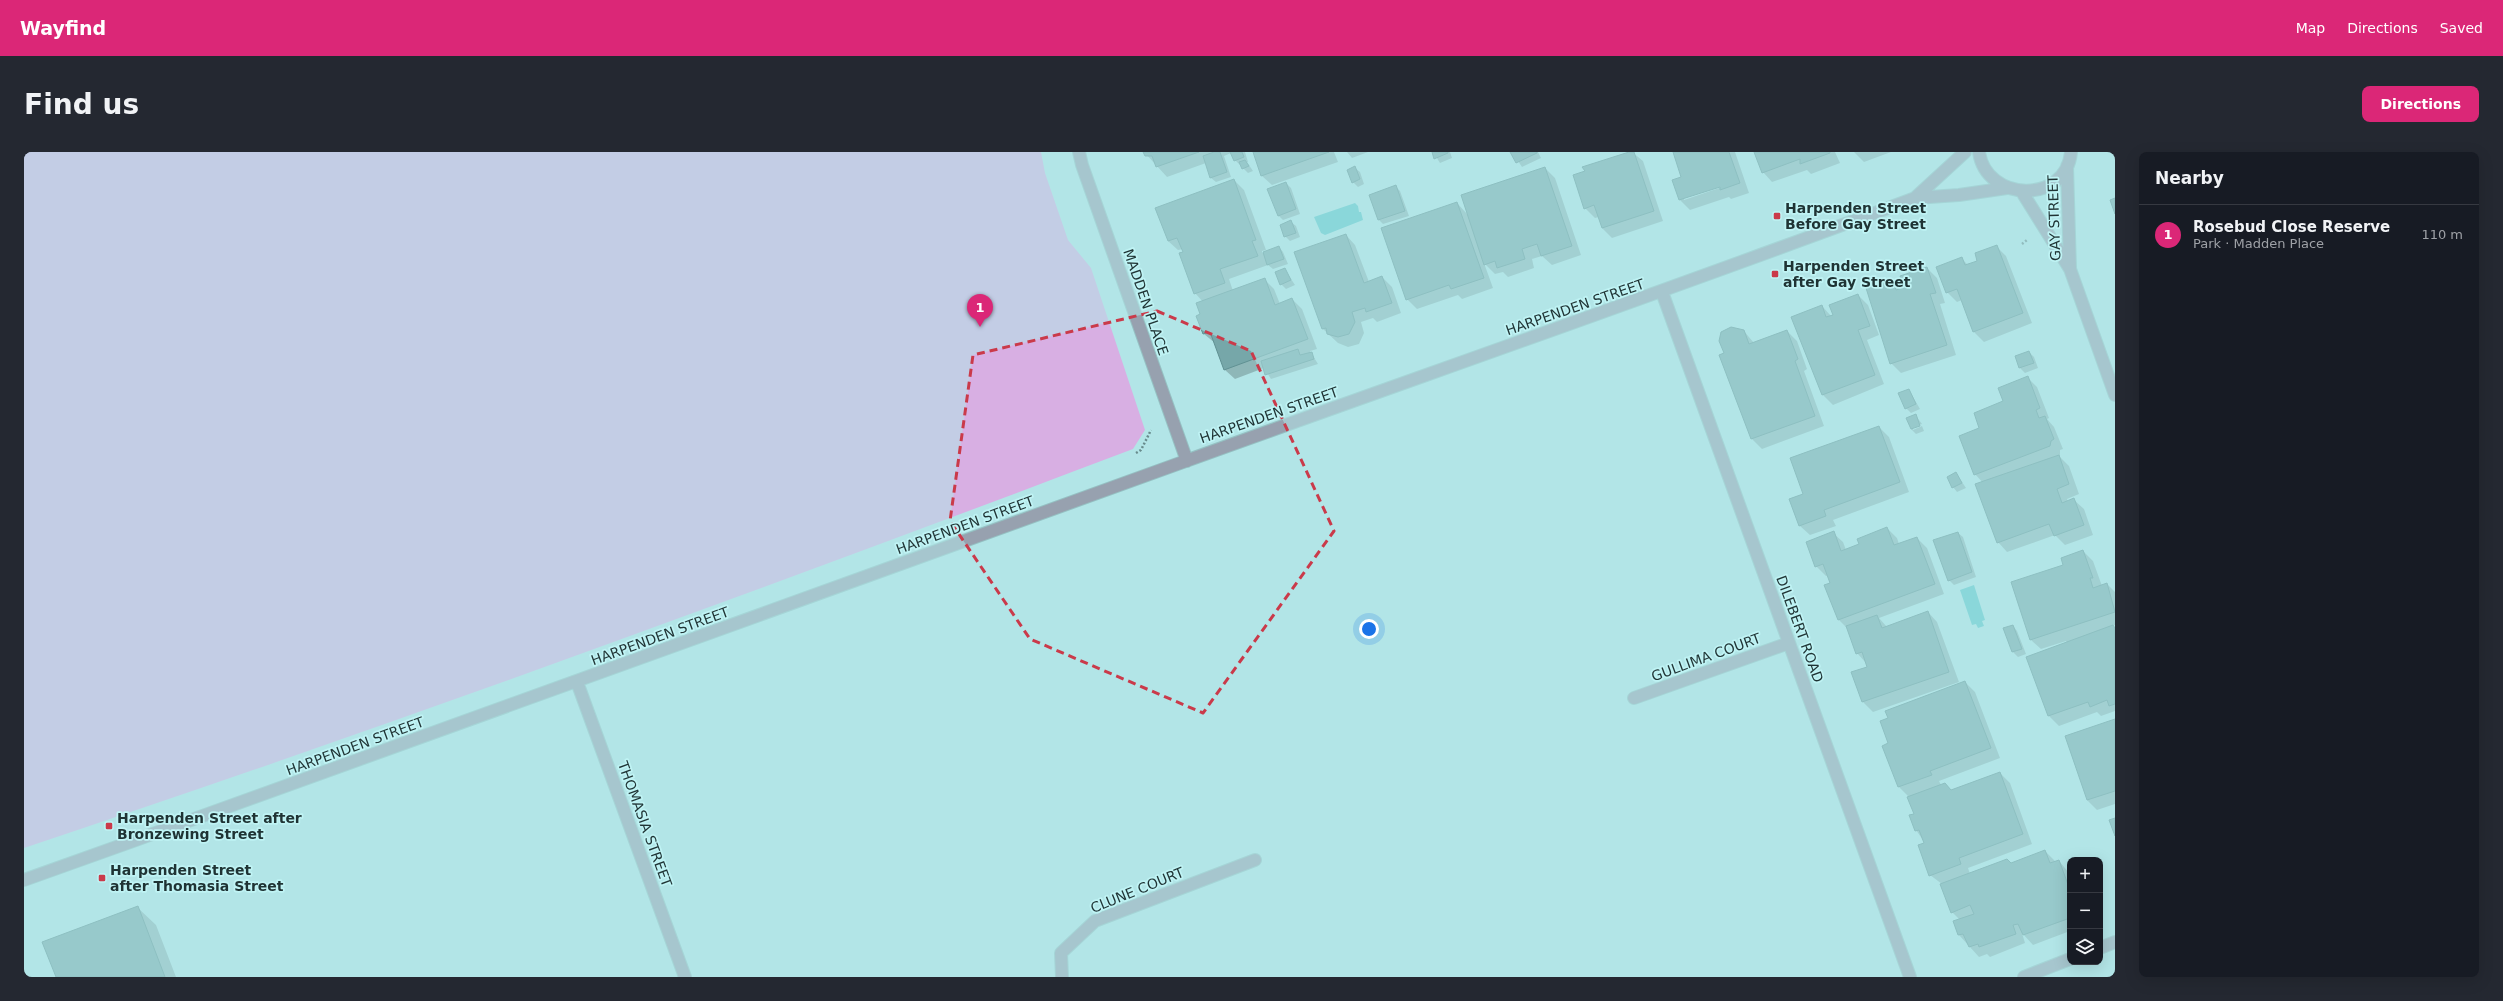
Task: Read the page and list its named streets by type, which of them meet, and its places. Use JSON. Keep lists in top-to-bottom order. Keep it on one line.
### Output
{"streets":{"street":["GAY STREET","MADDEN PLACE","HARPENDEN STREET","DILEBERT ROAD","GULLIMA COURT","THOMASIA STREET","CLUNE COURT"]},"crossings":[["GAY STREET","HARPENDEN STREET"],["MADDEN PLACE","HARPENDEN STREET"],["HARPENDEN STREET","DILEBERT ROAD"],["HARPENDEN STREET","THOMASIA STREET"],["DILEBERT ROAD","GULLIMA COURT"]],"places":{"transit":["Harpenden Street Before Gay Street","Harpenden Street after Gay Street","Harpenden Street after Bronzewing Street","Harpenden Street after Thomasia Street"]},"page":{"header":"Wayfind","nav":["Map","Directions","Saved"],"buttons":"Directions","title":"Find us","heading":"Nearby","list":[{"mark":"1","name":"Rosebud Close Reserve","note":"Park · Madden Place","value":"110 m"}],"pins":"1","map_buttons":["+","−"]}}
